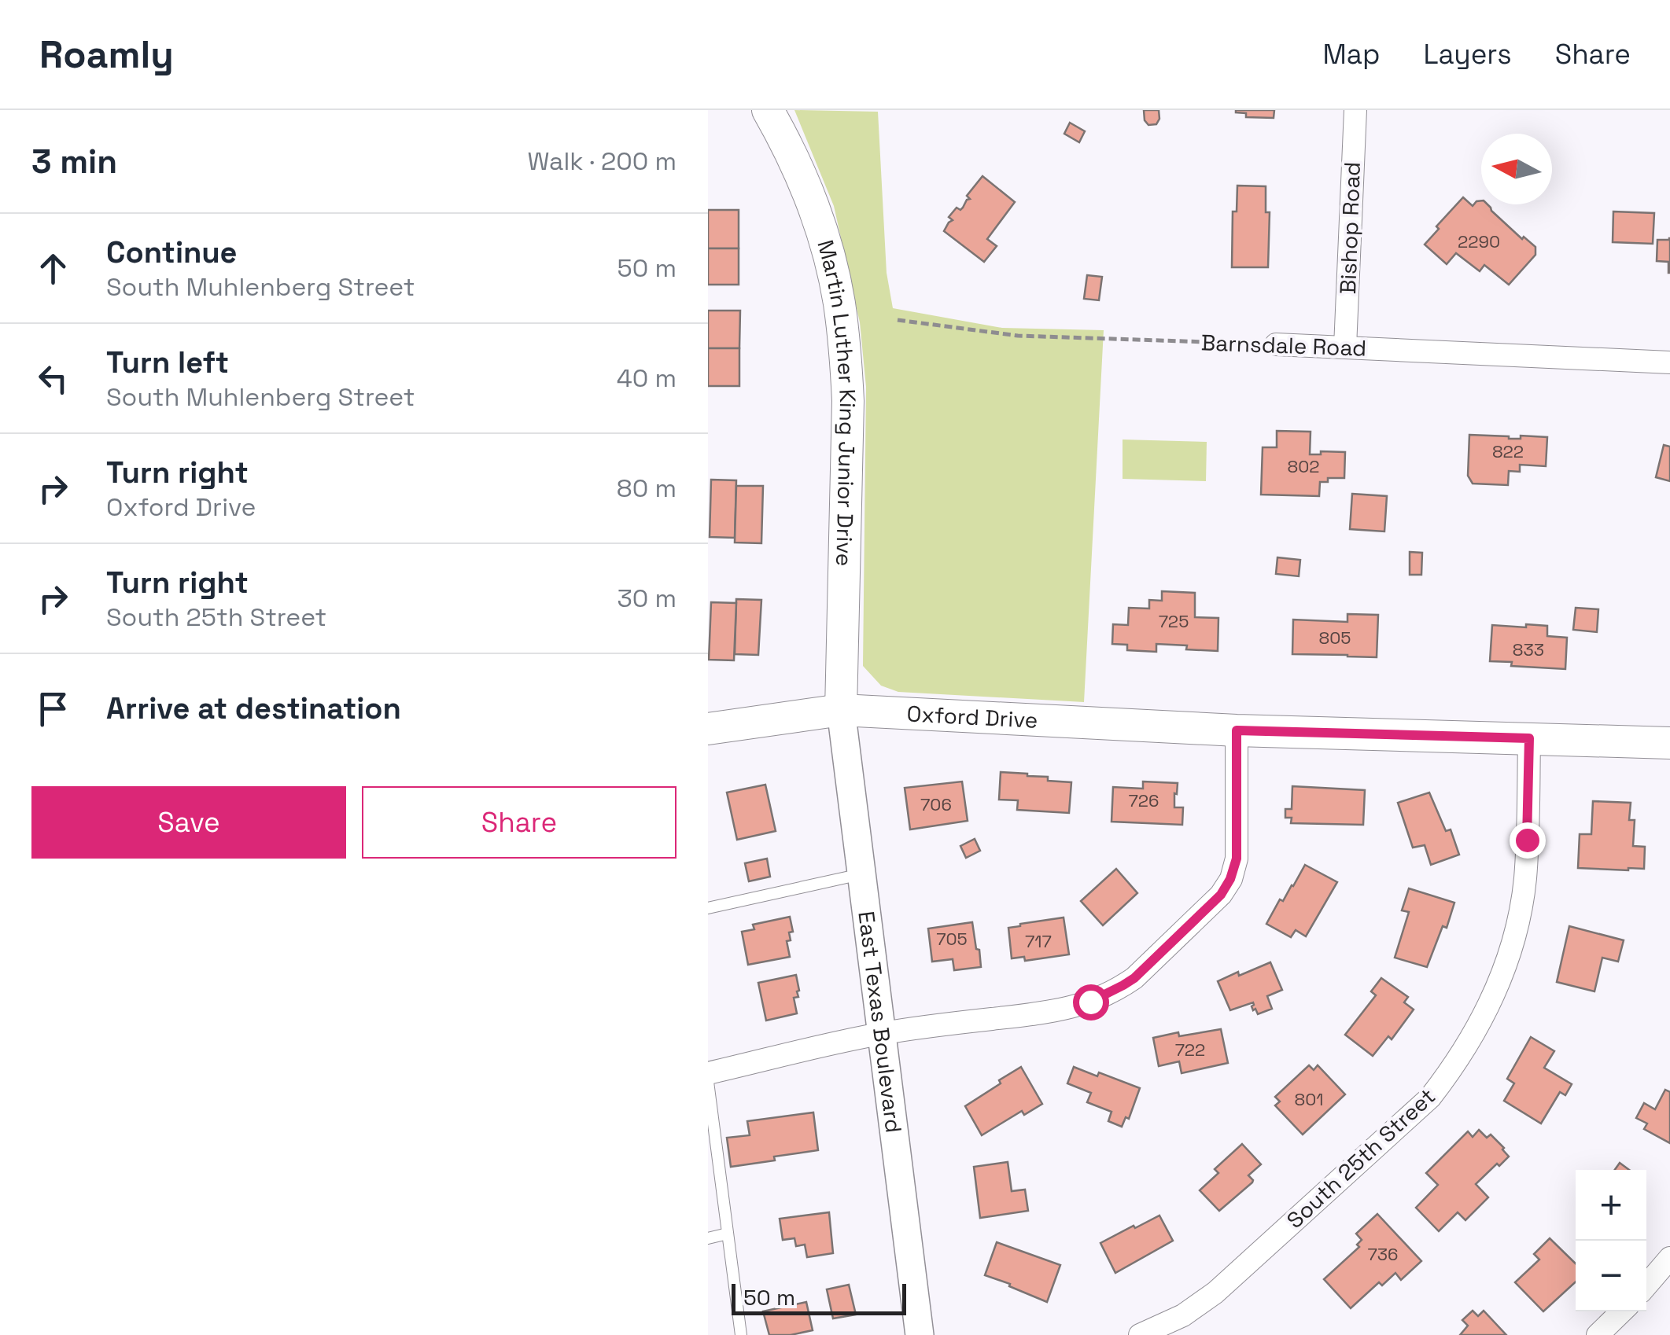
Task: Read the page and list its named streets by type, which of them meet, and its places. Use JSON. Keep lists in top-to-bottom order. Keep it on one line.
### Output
{"streets":{"main road":["Martin Luther King Junior Drive","Oxford Drive"],"street":["Bishop Road","Barnsdale Road","East Texas Boulevard","South 25th Street"]},"crossings":[["Bishop Road","Barnsdale Road"],["Martin Luther King Junior Drive","Oxford Drive"],["Martin Luther King Junior Drive","East Texas Boulevard"],["Oxford Drive","East Texas Boulevard"],["Oxford Drive","South 25th Street"]],"house_numbers":["2290","822","802","725","805","833","726","706","705","717","722","801","736"],"scale_bar":"50 m","north":"left","page":{"header":"Roamly","nav":["Map","Layers","Share"],"heading":["3 min","Walk · 200 m"],"list":[["Continue","South Muhlenberg Street","50 m"],["Turn left","South Muhlenberg Street","40 m"],["Turn right","Oxford Drive","80 m"],["Turn right","South 25th Street","30 m"],"Arrive at destination"],"buttons":["Save","Share"],"map_buttons":["+","−"],"scale":"50 m"}}
